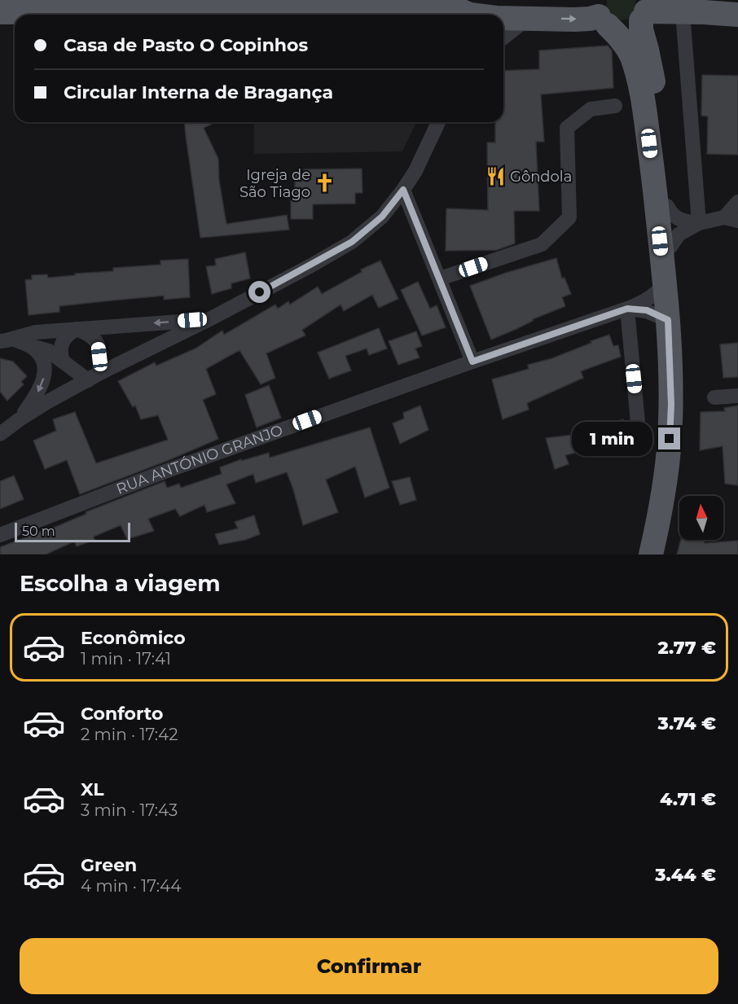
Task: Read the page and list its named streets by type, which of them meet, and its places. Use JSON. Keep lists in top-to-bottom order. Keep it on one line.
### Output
{"streets":{"street":["RUA ANTÓNIO GRANJO"]},"places":{"restaurant":["Gôndola"],"church":["Igreja de São Tiago"]},"scale_bar":"50 m","north":"top","page":{"banner":["Casa de Pasto O Copinhos","Circular Interna de Bragança"],"bubble":"1 min","scale":"50 m","heading":"Escolha a viagem","list":[{"name":"Econômico","note":"1 min · 17:41","value":"2.77 €"},{"name":"Conforto","note":"2 min · 17:42","value":"3.74 €"},{"name":"XL","note":"3 min · 17:43","value":"4.71 €"},{"name":"Green","note":"4 min · 17:44","value":"3.44 €"}],"buttons":"Confirmar"}}
